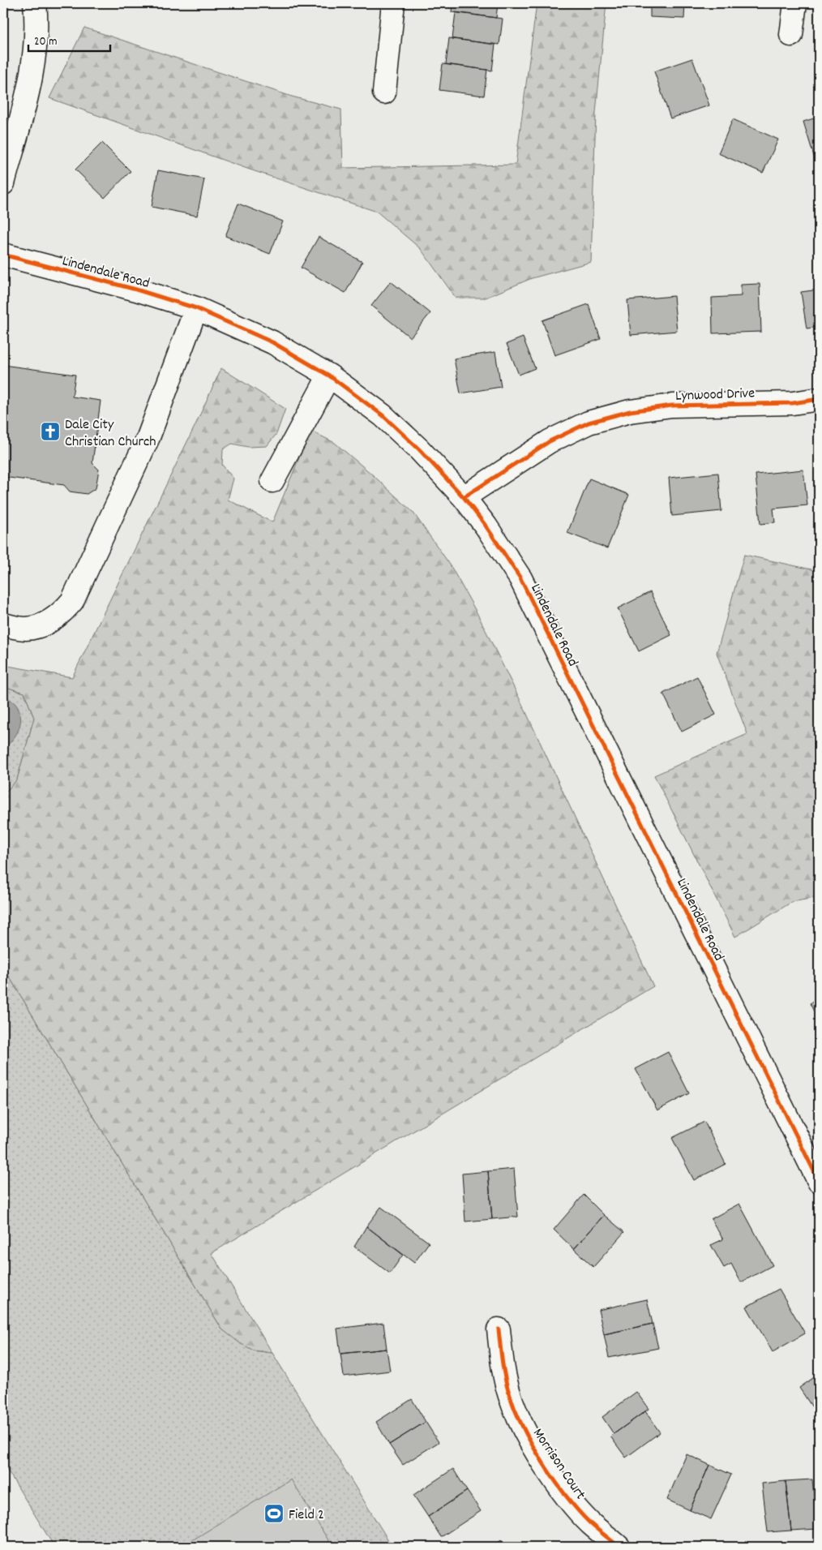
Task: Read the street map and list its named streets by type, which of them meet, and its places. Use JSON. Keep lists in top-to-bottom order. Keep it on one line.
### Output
{"streets":{"street":["Lindendale Road","Lynwood Drive","Morrison Court"]},"crossings":[["Lindendale Road","Lynwood Drive"]],"places":{"church":["Dale City Christian Church"],"sports":["Field 2"]},"scale_bar":"20 m"}
